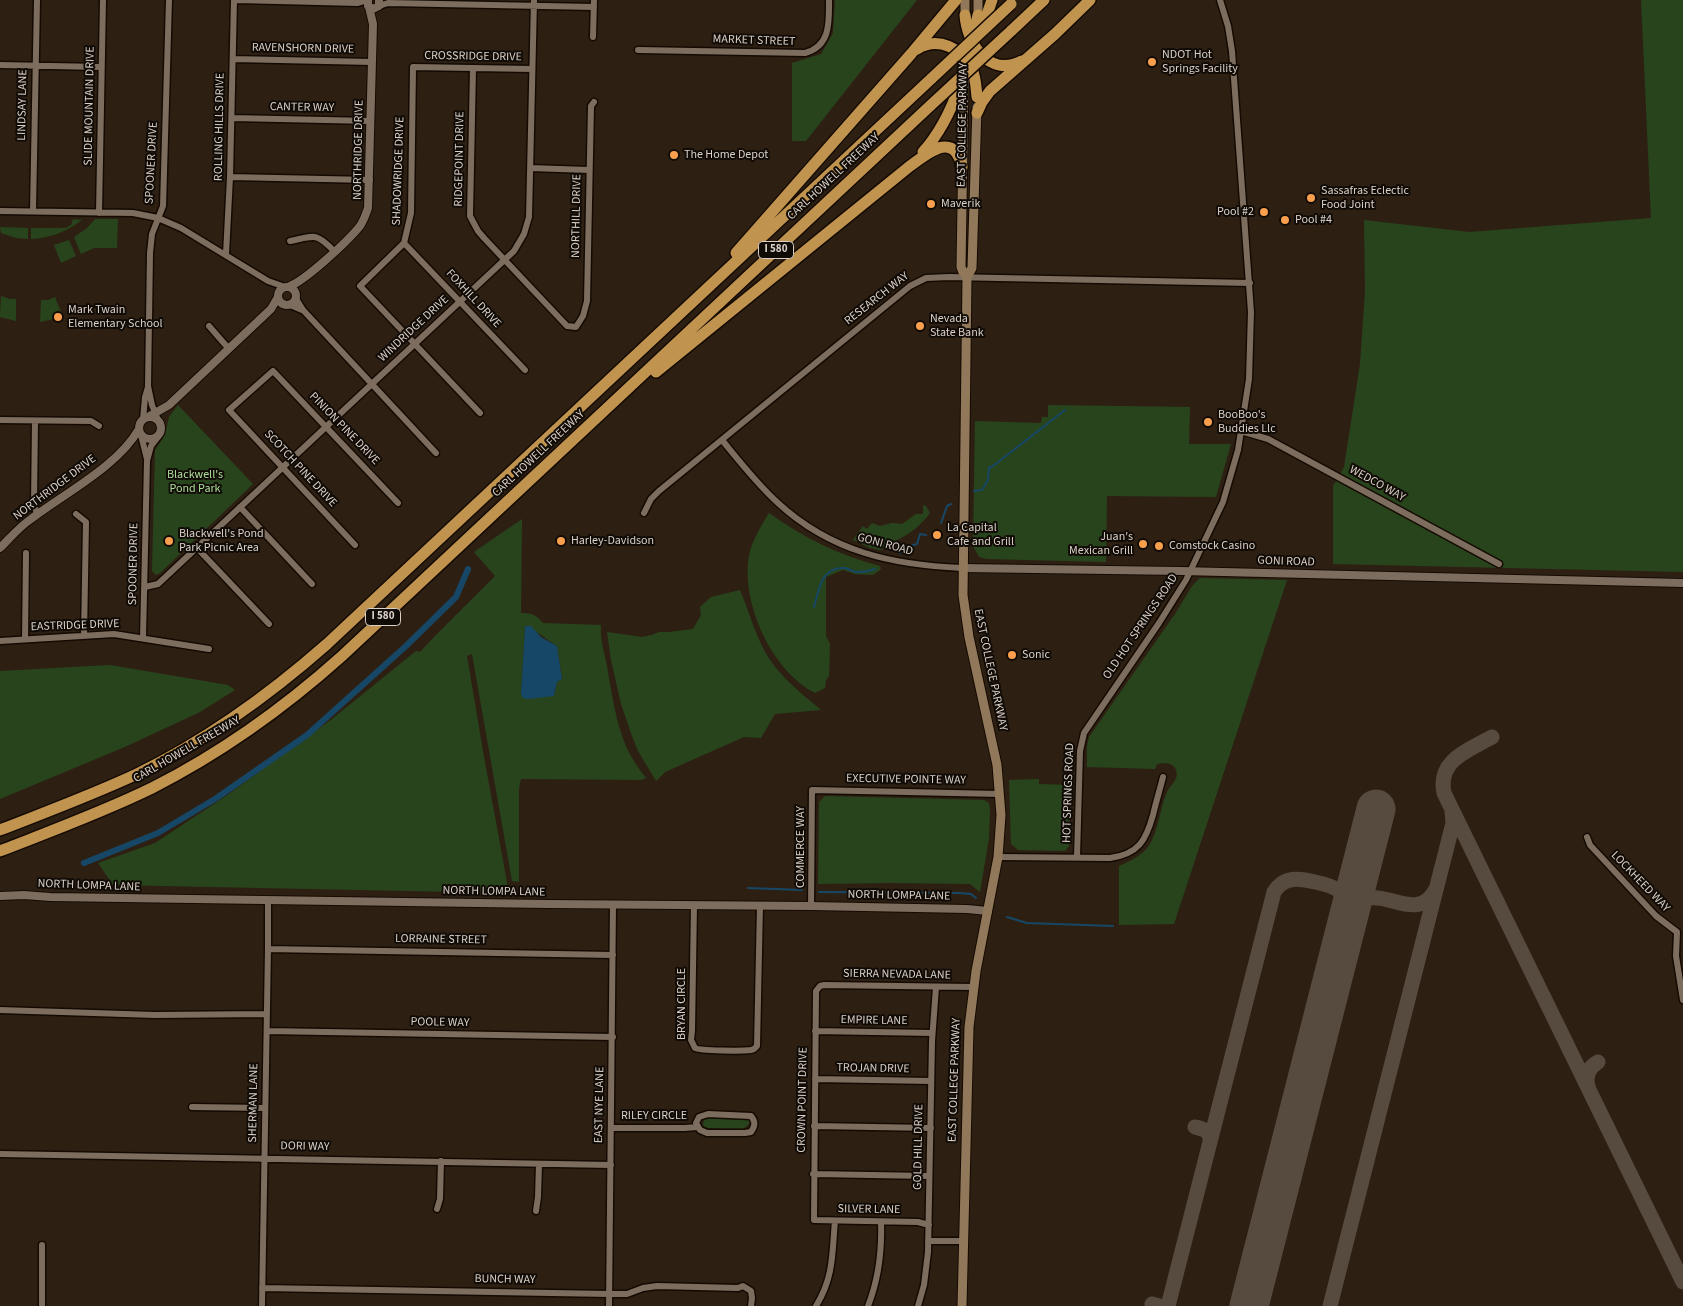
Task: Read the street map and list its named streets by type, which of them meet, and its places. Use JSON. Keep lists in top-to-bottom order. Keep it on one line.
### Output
{"streets":{"highway":["CARL HOWELL FREEWAY","I 580"],"main road":["EAST COLLEGE PARKWAY"],"street":["MARKET STREET","RAVENSHORN DRIVE","CROSSRIDGE DRIVE","LINDSAY LANE","SLIDE MOUNTAIN DRIVE","CANTER WAY","ROLLING HILLS DRIVE","NORTHRIDGE DRIVE","RIDGEPOINT DRIVE","SPOONER DRIVE","SHADOWRIDGE DRIVE","NORTHILL DRIVE","FOXHILL DRIVE","RESEARCH WAY","WINDRIDGE DRIVE","PINION PINE DRIVE","SCOTCH PINE DRIVE","WEDCO WAY","GONI ROAD","EASTRIDGE DRIVE","OLD HOT SPRINGS ROAD","EXECUTIVE POINTE WAY","HOT SPRINGS ROAD","COMMERCE WAY","LOCKHEED WAY","NORTH LOMPA LANE","LORRAINE STREET","SIERRA NEVADA LANE","BRYAN CIRCLE","EMPIRE LANE","POOLE WAY","TROJAN DRIVE","CROWN POINT DRIVE","SHERMAN LANE","EAST NYE LANE","RILEY CIRCLE","DORI WAY","GOLD HILL DRIVE","SILVER LANE","BUNCH WAY"]},"crossings":[["RAVENSHORN DRIVE","ROLLING HILLS DRIVE"],["RAVENSHORN DRIVE","NORTHRIDGE DRIVE"],["CROSSRIDGE DRIVE","RIDGEPOINT DRIVE"],["CROSSRIDGE DRIVE","SHADOWRIDGE DRIVE"],["CROSSRIDGE DRIVE","WINDRIDGE DRIVE"],["CANTER WAY","ROLLING HILLS DRIVE"],["CANTER WAY","NORTHRIDGE DRIVE"],["EAST COLLEGE PARKWAY","RESEARCH WAY"],["EAST COLLEGE PARKWAY","GONI ROAD"],["EAST COLLEGE PARKWAY","EXECUTIVE POINTE WAY"],["EAST COLLEGE PARKWAY","NORTH LOMPA LANE"],["EAST COLLEGE PARKWAY","SIERRA NEVADA LANE"],["NORTHRIDGE DRIVE","SPOONER DRIVE"],["RIDGEPOINT DRIVE","NORTHILL DRIVE"],["RIDGEPOINT DRIVE","WINDRIDGE DRIVE"],["SPOONER DRIVE","WINDRIDGE DRIVE"],["SPOONER DRIVE","EASTRIDGE DRIVE"],["SHADOWRIDGE DRIVE","FOXHILL DRIVE"],["SHADOWRIDGE DRIVE","WINDRIDGE DRIVE"],["FOXHILL DRIVE","WINDRIDGE DRIVE"],["RESEARCH WAY","GONI ROAD"],["RESEARCH WAY","OLD HOT SPRINGS ROAD"],["WINDRIDGE DRIVE","PINION PINE DRIVE"],["WINDRIDGE DRIVE","SCOTCH PINE DRIVE"],["PINION PINE DRIVE","SCOTCH PINE DRIVE"],["WEDCO WAY","OLD HOT SPRINGS ROAD"],["GONI ROAD","OLD HOT SPRINGS ROAD"],["OLD HOT SPRINGS ROAD","HOT SPRINGS ROAD"],["EXECUTIVE POINTE WAY","COMMERCE WAY"],["COMMERCE WAY","NORTH LOMPA LANE"],["NORTH LOMPA LANE","BRYAN CIRCLE"],["NORTH LOMPA LANE","SHERMAN LANE"],["NORTH LOMPA LANE","EAST NYE LANE"],["LORRAINE STREET","SHERMAN LANE"],["LORRAINE STREET","EAST NYE LANE"],["SIERRA NEVADA LANE","CROWN POINT DRIVE"],["SIERRA NEVADA LANE","GOLD HILL DRIVE"],["EMPIRE LANE","CROWN POINT DRIVE"],["EMPIRE LANE","GOLD HILL DRIVE"],["POOLE WAY","SHERMAN LANE"],["POOLE WAY","EAST NYE LANE"],["TROJAN DRIVE","CROWN POINT DRIVE"],["TROJAN DRIVE","GOLD HILL DRIVE"],["CROWN POINT DRIVE","SILVER LANE"],["SHERMAN LANE","DORI WAY"],["SHERMAN LANE","BUNCH WAY"],["EAST NYE LANE","RILEY CIRCLE"],["EAST NYE LANE","DORI WAY"],["EAST NYE LANE","BUNCH WAY"],["GOLD HILL DRIVE","SILVER LANE"]],"parks":["Blackwell's Pond Park"],"places":["NDOT Hot Springs Facility","The Home Depot","Sassafras Eclectic Food Joint","Maverik","Pool #2","Pool #4","Mark Twain Elementary School","Nevada State Bank","BooBoo's Buddies Llc","La Capital Cafe and Grill","Blackwell's Pond Park Picnic Area","Harley-Davidson","Juan's Mexican Grill","Comstock Casino","Sonic"]}
